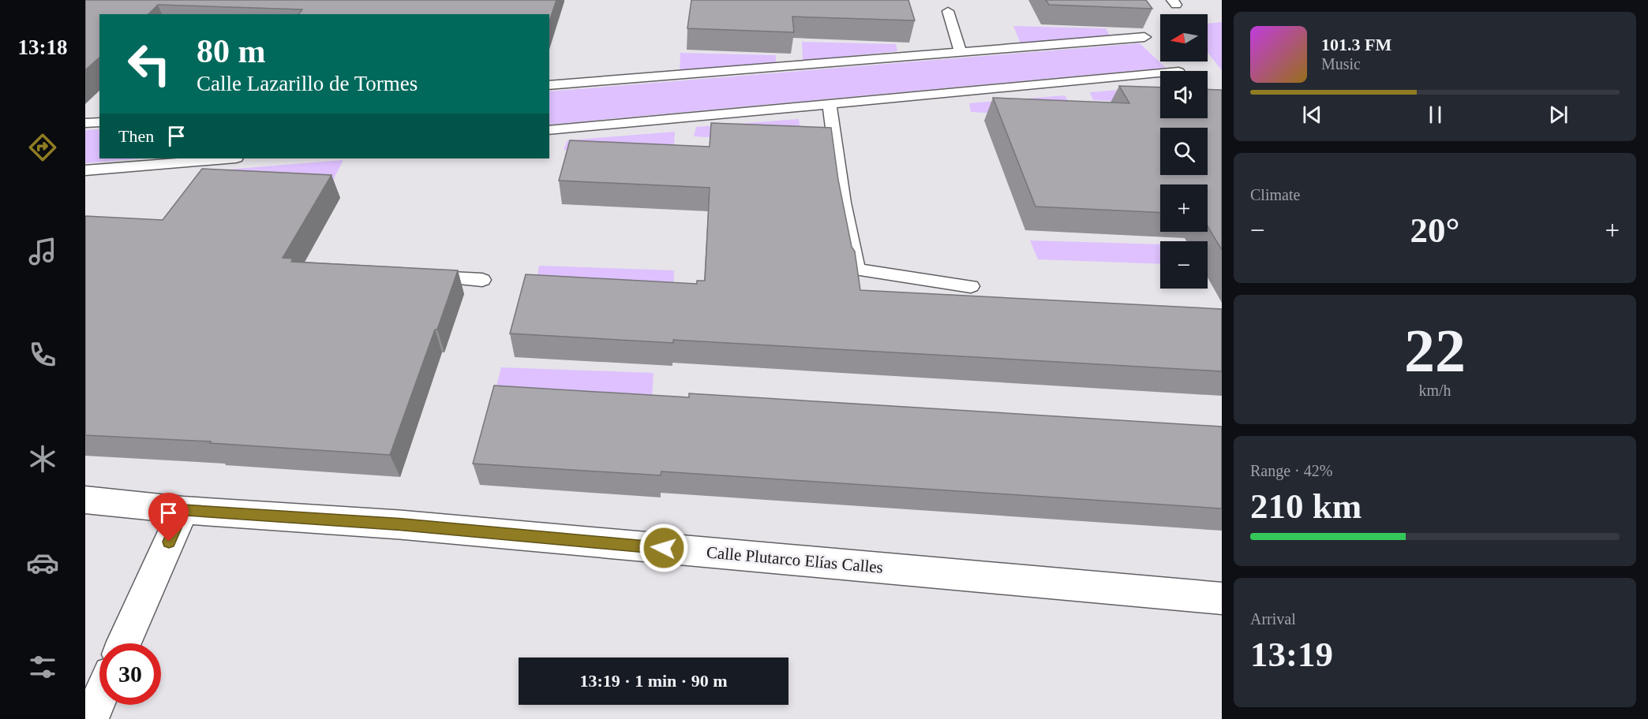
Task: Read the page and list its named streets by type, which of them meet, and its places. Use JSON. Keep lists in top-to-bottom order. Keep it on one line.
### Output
{"streets":{"street":["Calle Plutarco Elías Calles"]},"north":"left","page":{"tabs":"13:18","map_buttons":["+","−"],"turn":["80 m","Calle Lazarillo de Tormes"],"song":["101.3 FM","Music"],"then":"Then","tile":["Climate",["22","km/h"],["Range · 42%","210 km"],["Arrival","13:19"]],"heat":["−","20°","+"],"limit":"30","trip":"13:19 · 1 min · 90 m"}}
